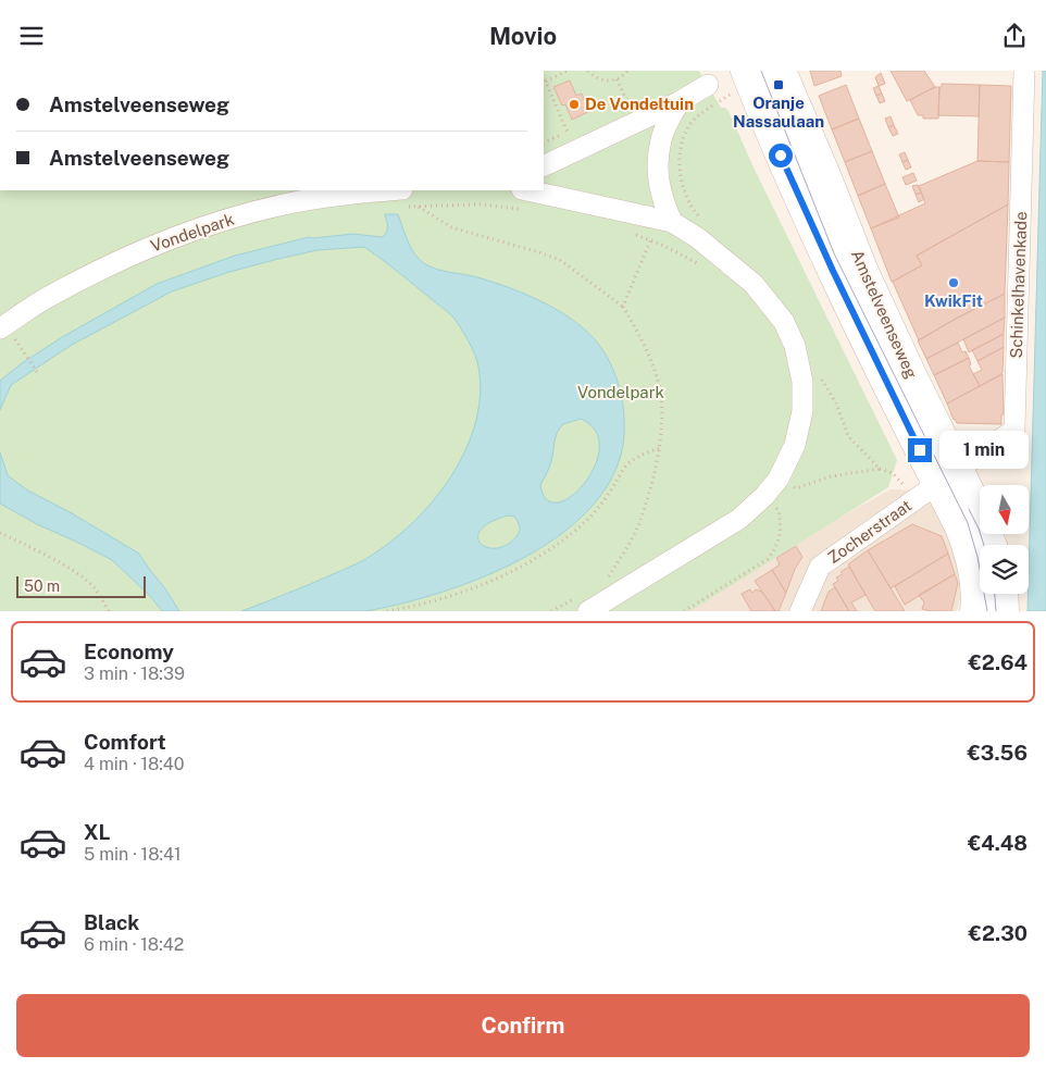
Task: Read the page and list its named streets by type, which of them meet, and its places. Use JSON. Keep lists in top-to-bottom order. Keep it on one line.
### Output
{"streets":{"main road":["Amstelveenseweg"],"street":["Vondelpark","Schinkelhavenkade","Zocherstraat"]},"crossings":[["Schinkelhavenkade","Amstelveenseweg"],["Schinkelhavenkade","Zocherstraat"],["Amstelveenseweg","Zocherstraat"]],"parks":["Vondelpark"],"places":{"transit":["Oranje Nassaulaan"],"other":["De Vondeltuin","KwikFit"]},"scale_bar":"50 m","north":"bottom","page":{"header":"Movio","banner":["Amstelveenseweg","Amstelveenseweg"],"bubble":"1 min","scale":"50 m","list":[{"name":"Economy","note":"3 min · 18:39","value":"€2.64"},{"name":"Comfort","note":"4 min · 18:40","value":"€3.56"},{"name":"XL","note":"5 min · 18:41","value":"€4.48"},{"name":"Black","note":"6 min · 18:42","value":"€2.30"}],"buttons":"Confirm"}}
